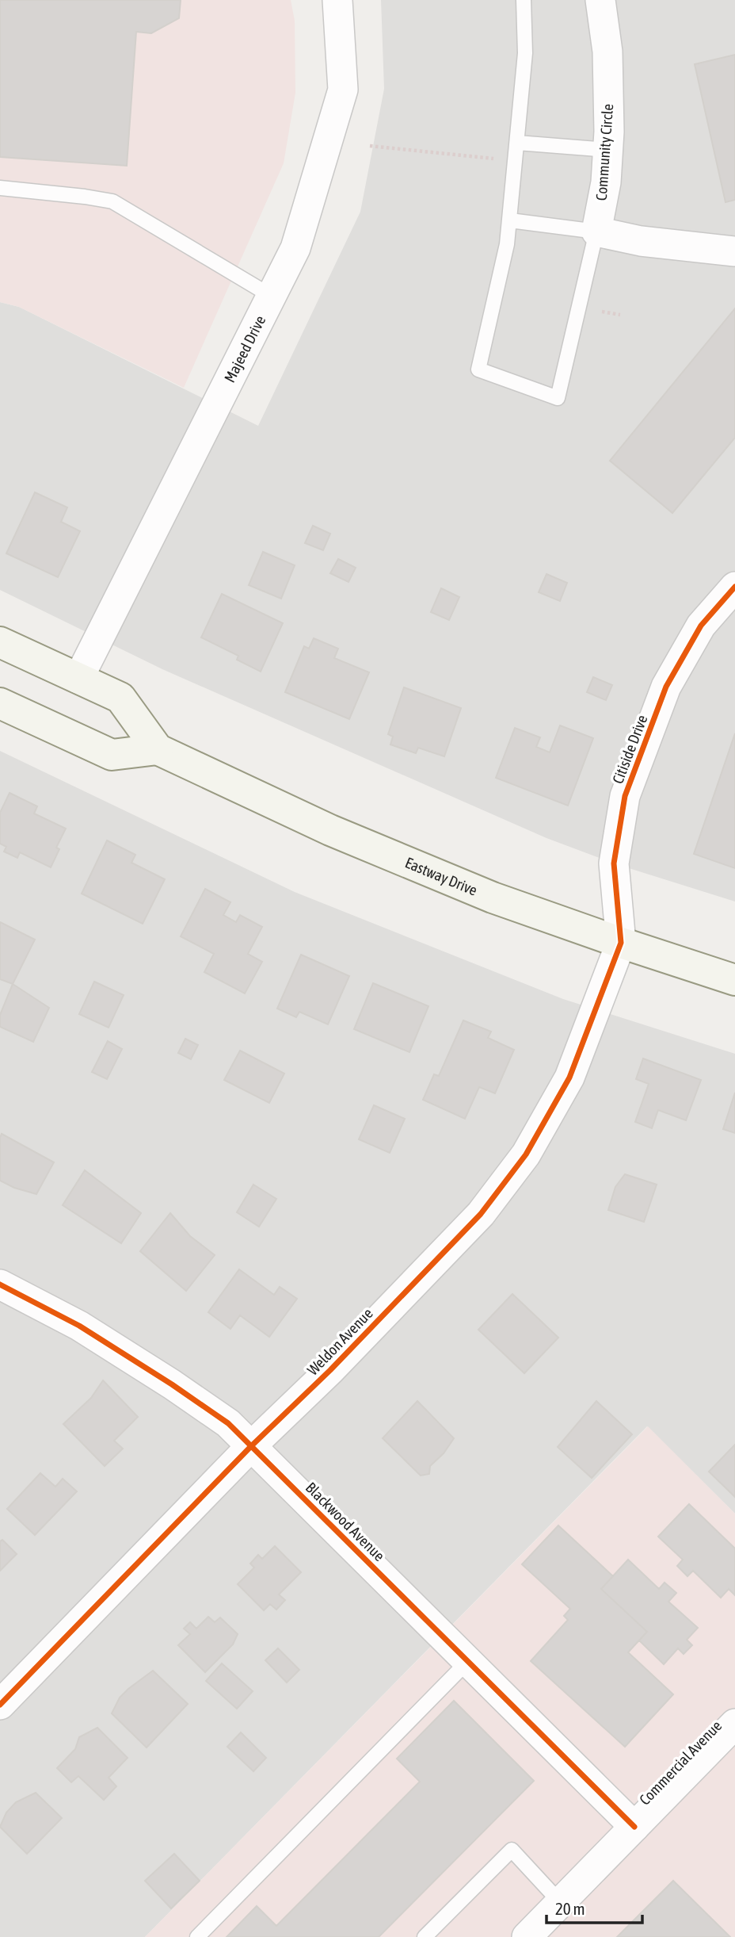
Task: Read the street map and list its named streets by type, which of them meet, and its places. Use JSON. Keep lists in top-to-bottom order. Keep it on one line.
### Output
{"streets":{"main road":["Eastway Drive"],"street":["Community Circle","Majeed Drive","Citiside Drive","Weldon Avenue","Blackwood Avenue","Commercial Avenue"]},"crossings":[["Majeed Drive","Eastway Drive"],["Citiside Drive","Eastway Drive"],["Citiside Drive","Weldon Avenue"],["Eastway Drive","Weldon Avenue"],["Weldon Avenue","Blackwood Avenue"],["Blackwood Avenue","Commercial Avenue"]],"scale_bar":"20 m"}
